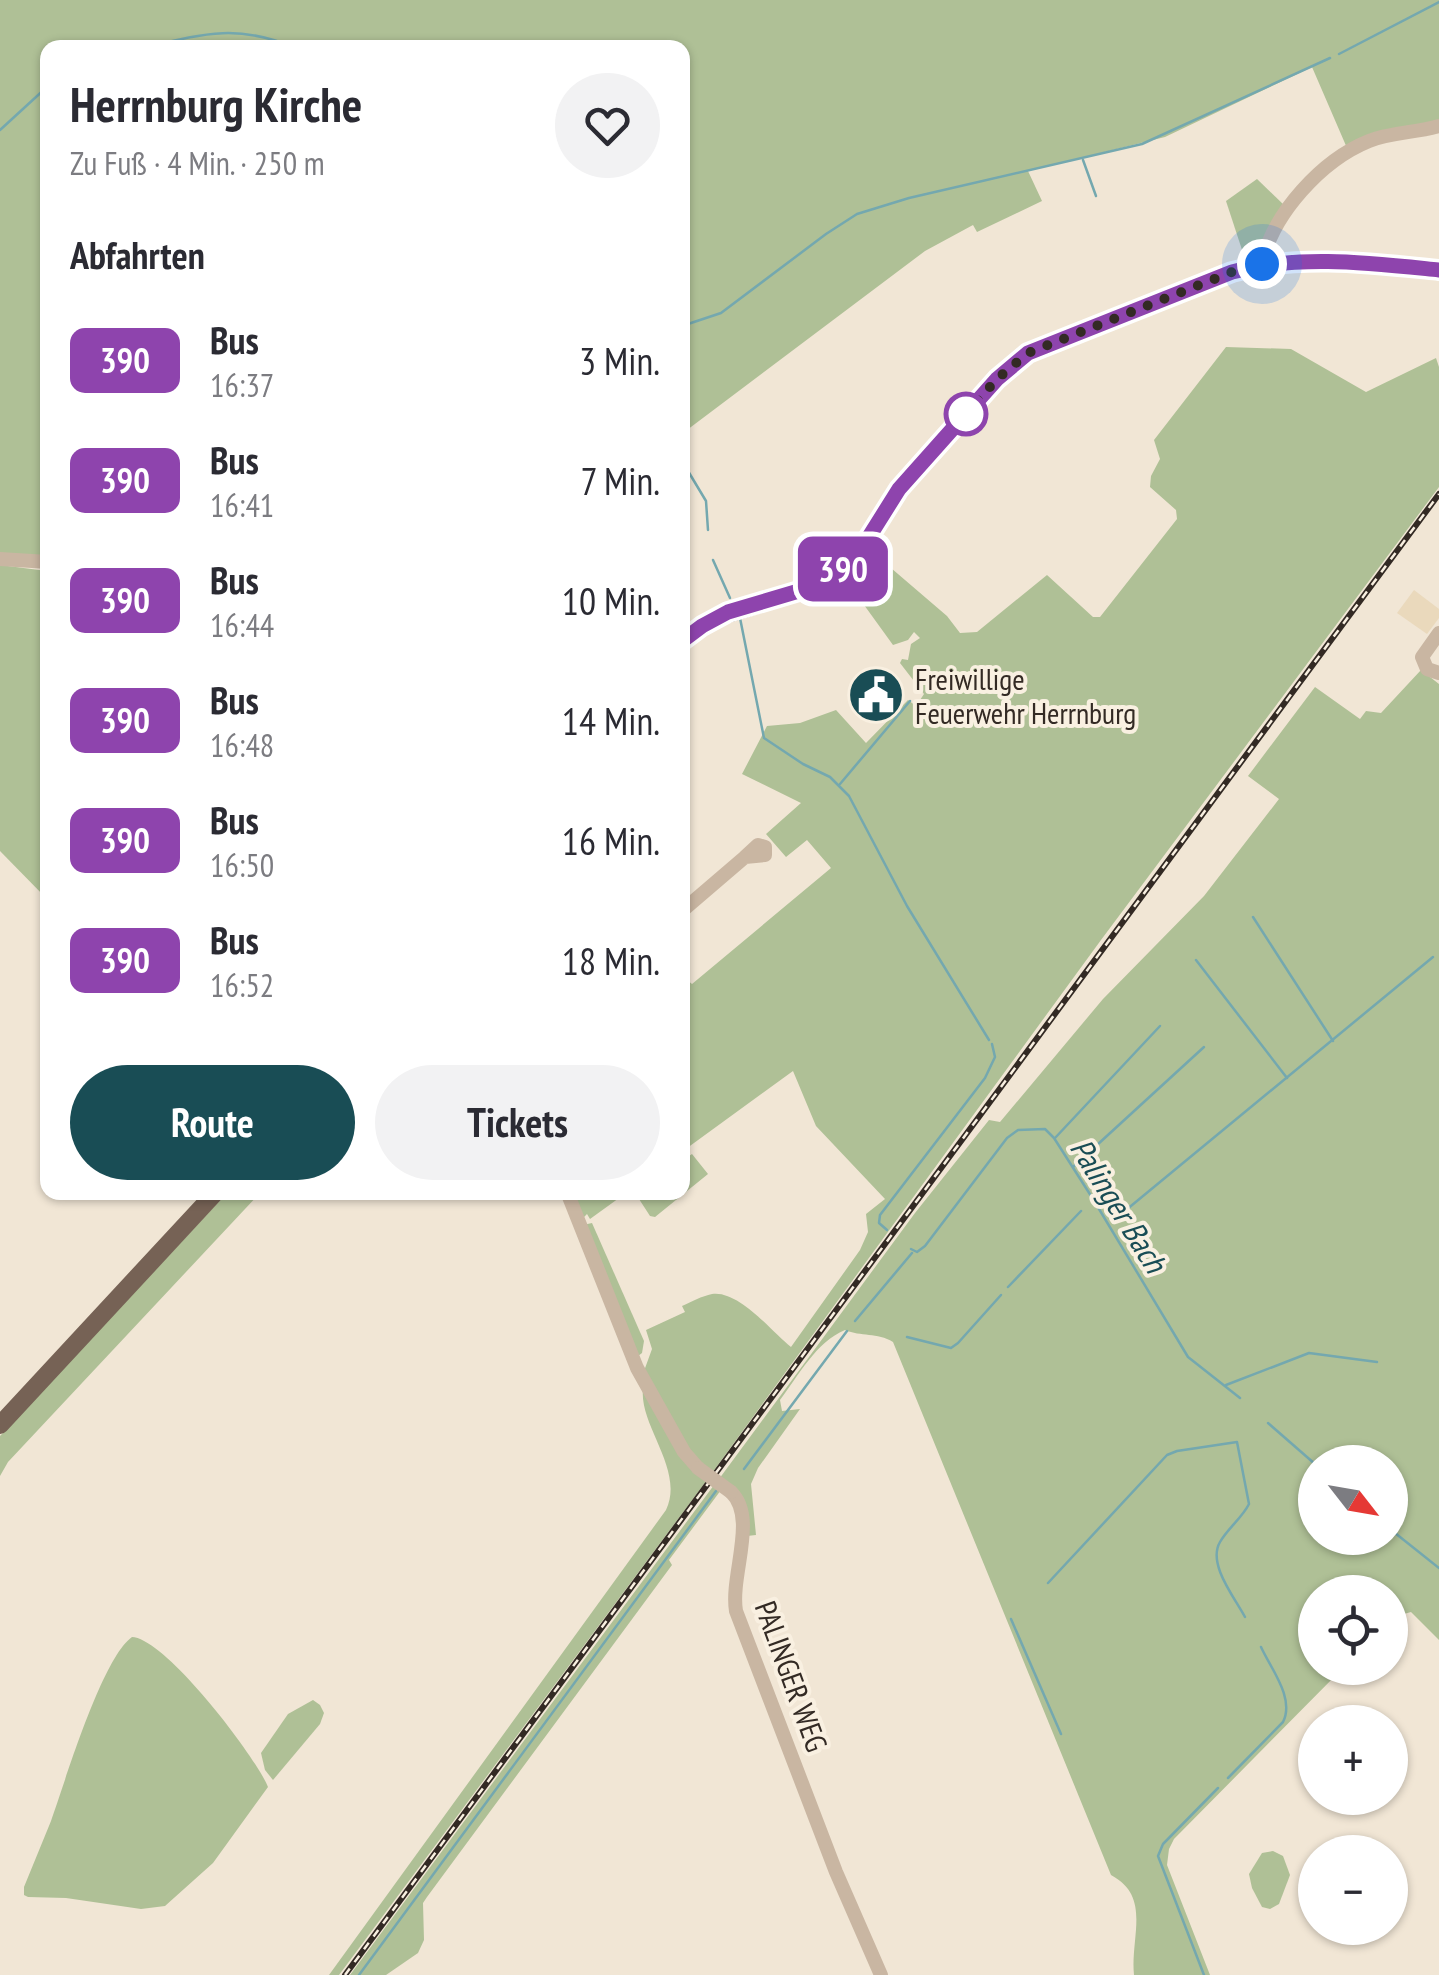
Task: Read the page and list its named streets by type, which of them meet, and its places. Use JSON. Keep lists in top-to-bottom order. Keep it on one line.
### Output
{"streets":{"street":["PALINGER WEG"]},"water":["Palinger Bach"],"places":{"public building":["Freiwillige Feuerwehr Herrnburg"]},"lines":["bus line 390"],"north":"bottom right","page":{"on_map":"390","heading":[["Herrnburg Kirche","Zu Fuß · 4 Min. · 250 m"],"Abfahrten"],"list":[{"mark":"390","name":"Bus","note":"16:37","value":"3 Min."},{"mark":"390","name":"Bus","note":"16:41","value":"7 Min."},{"mark":"390","name":"Bus","note":"16:44","value":"10 Min."},{"mark":"390","name":"Bus","note":"16:48","value":"14 Min."},{"mark":"390","name":"Bus","note":"16:50","value":"16 Min."},{"mark":"390","name":"Bus","note":"16:52","value":"18 Min."}],"buttons":["Route","Tickets"],"map_buttons":["+","−"]}}
